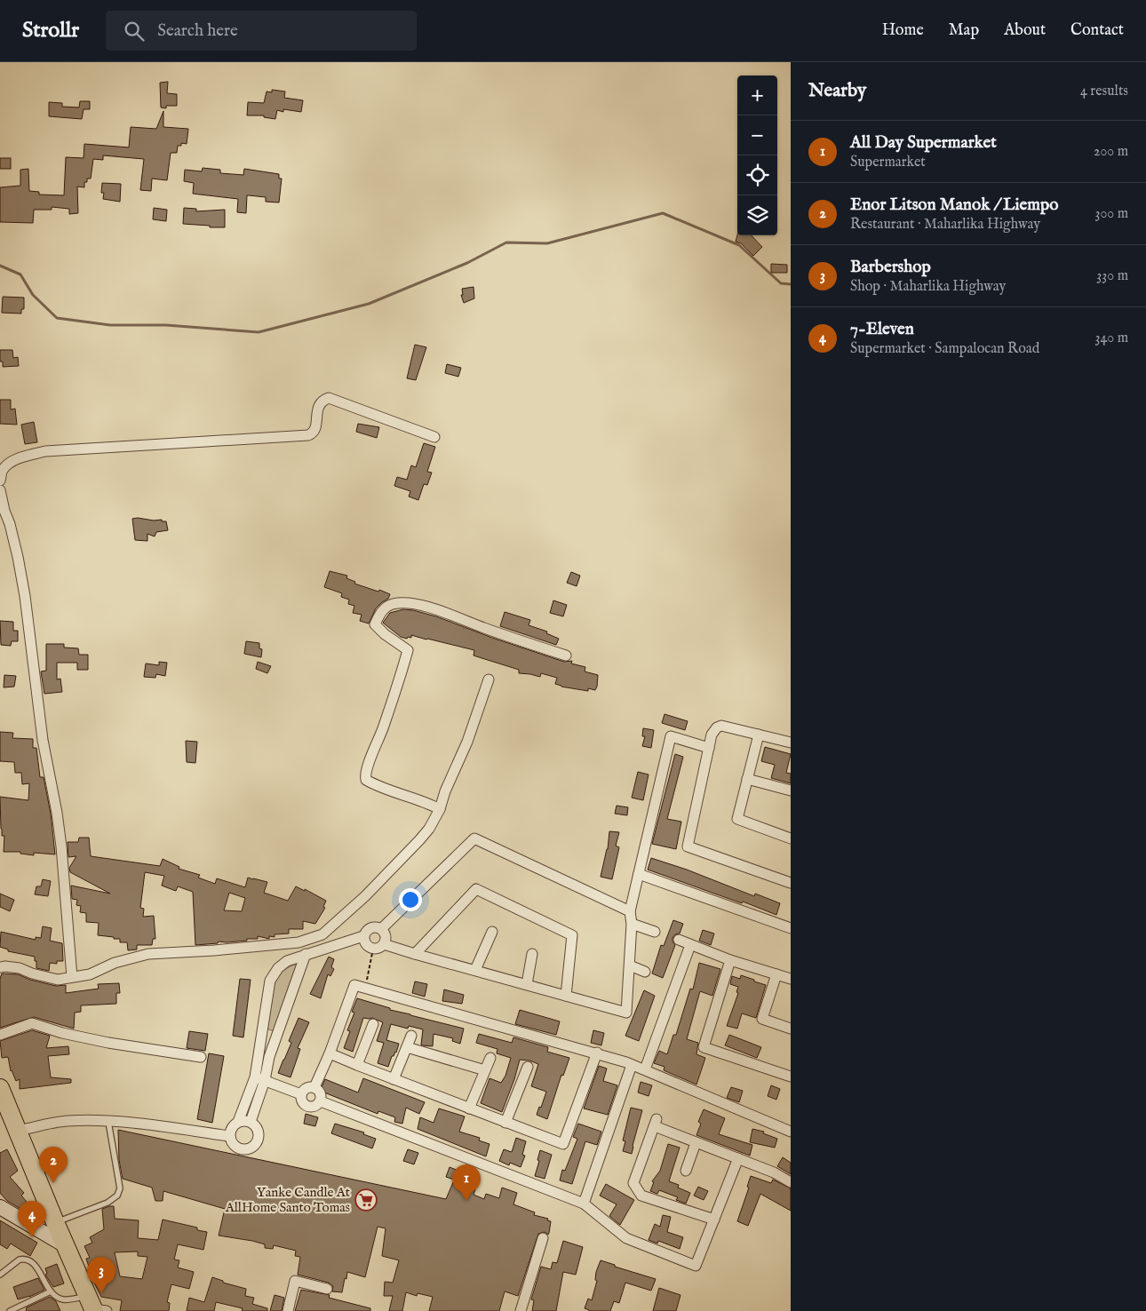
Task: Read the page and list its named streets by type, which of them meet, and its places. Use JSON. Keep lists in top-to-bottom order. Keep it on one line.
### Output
{"places":{"supermarket":["Yanke Candle At AllHome Santo Tomas"]},"page":{"header":"Strollr","search":"Search here","nav":["Home","Map","About","Contact"],"heading":["Nearby","4 results"],"map_buttons":["+","−"],"list":[{"mark":"1","name":"All Day Supermarket","note":"Supermarket","value":"200 m"},{"mark":"2","name":"Enor Litson Manok / Liempo","note":"Restaurant · Maharlika Highway","value":"300 m"},{"mark":"3","name":"Barbershop","note":"Shop · Maharlika Highway","value":"330 m"},{"mark":"4","name":"7-Eleven","note":"Supermarket · Sampalocan Road","value":"340 m"}],"pins":["2","1","4","3"]}}
